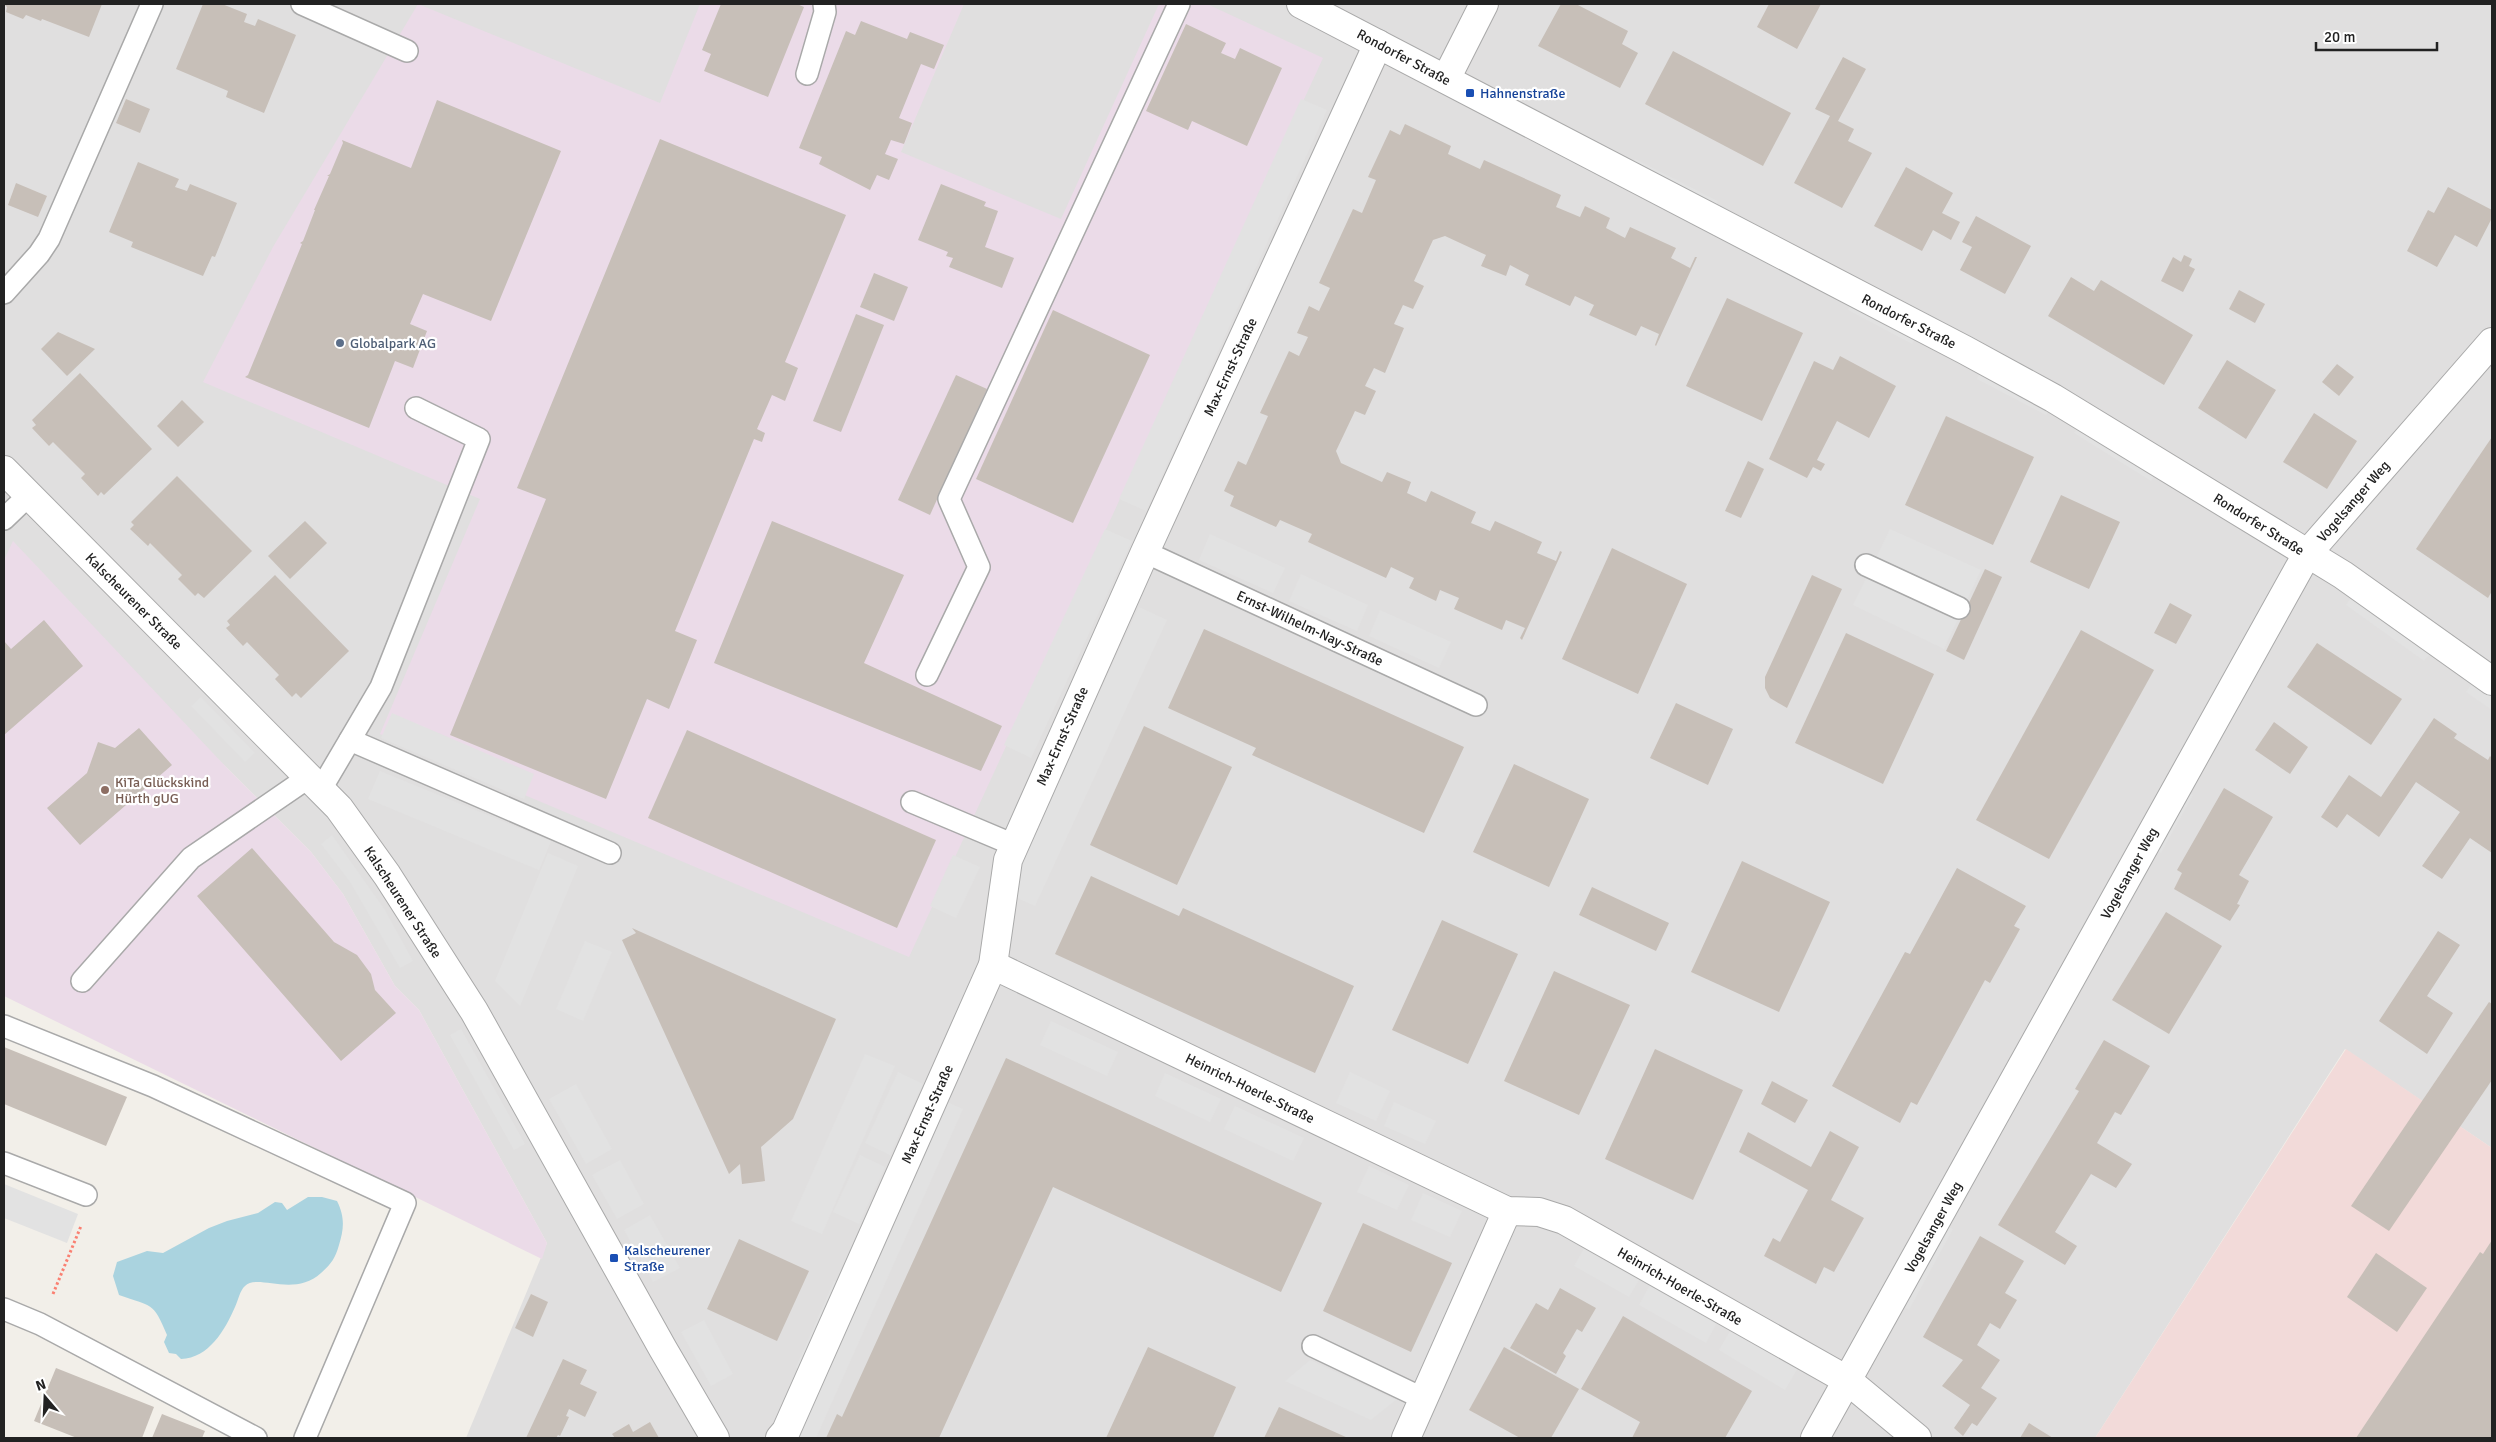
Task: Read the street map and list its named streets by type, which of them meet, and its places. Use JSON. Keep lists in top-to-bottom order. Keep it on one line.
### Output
{"streets":{"street":["Rondorfer Straße","Max-Ernst-Straße","Vogelsanger Weg","Kalscheurener Straße","Heinrich-Hoerle-Straße"],"lane":["Ernst-Wilhelm-Nay-Straße"]},"crossings":[["Rondorfer Straße","Max-Ernst-Straße"],["Rondorfer Straße","Vogelsanger Weg"],["Max-Ernst-Straße","Ernst-Wilhelm-Nay-Straße"],["Max-Ernst-Straße","Heinrich-Hoerle-Straße"],["Vogelsanger Weg","Heinrich-Hoerle-Straße"]],"places":{"transit":["Hahnenstraße","Kalscheurener Straße"],"other":["Globalpark AG","KiTa Glückskind Hürth gUG"]},"scale_bar":"20 m","north":"top"}
